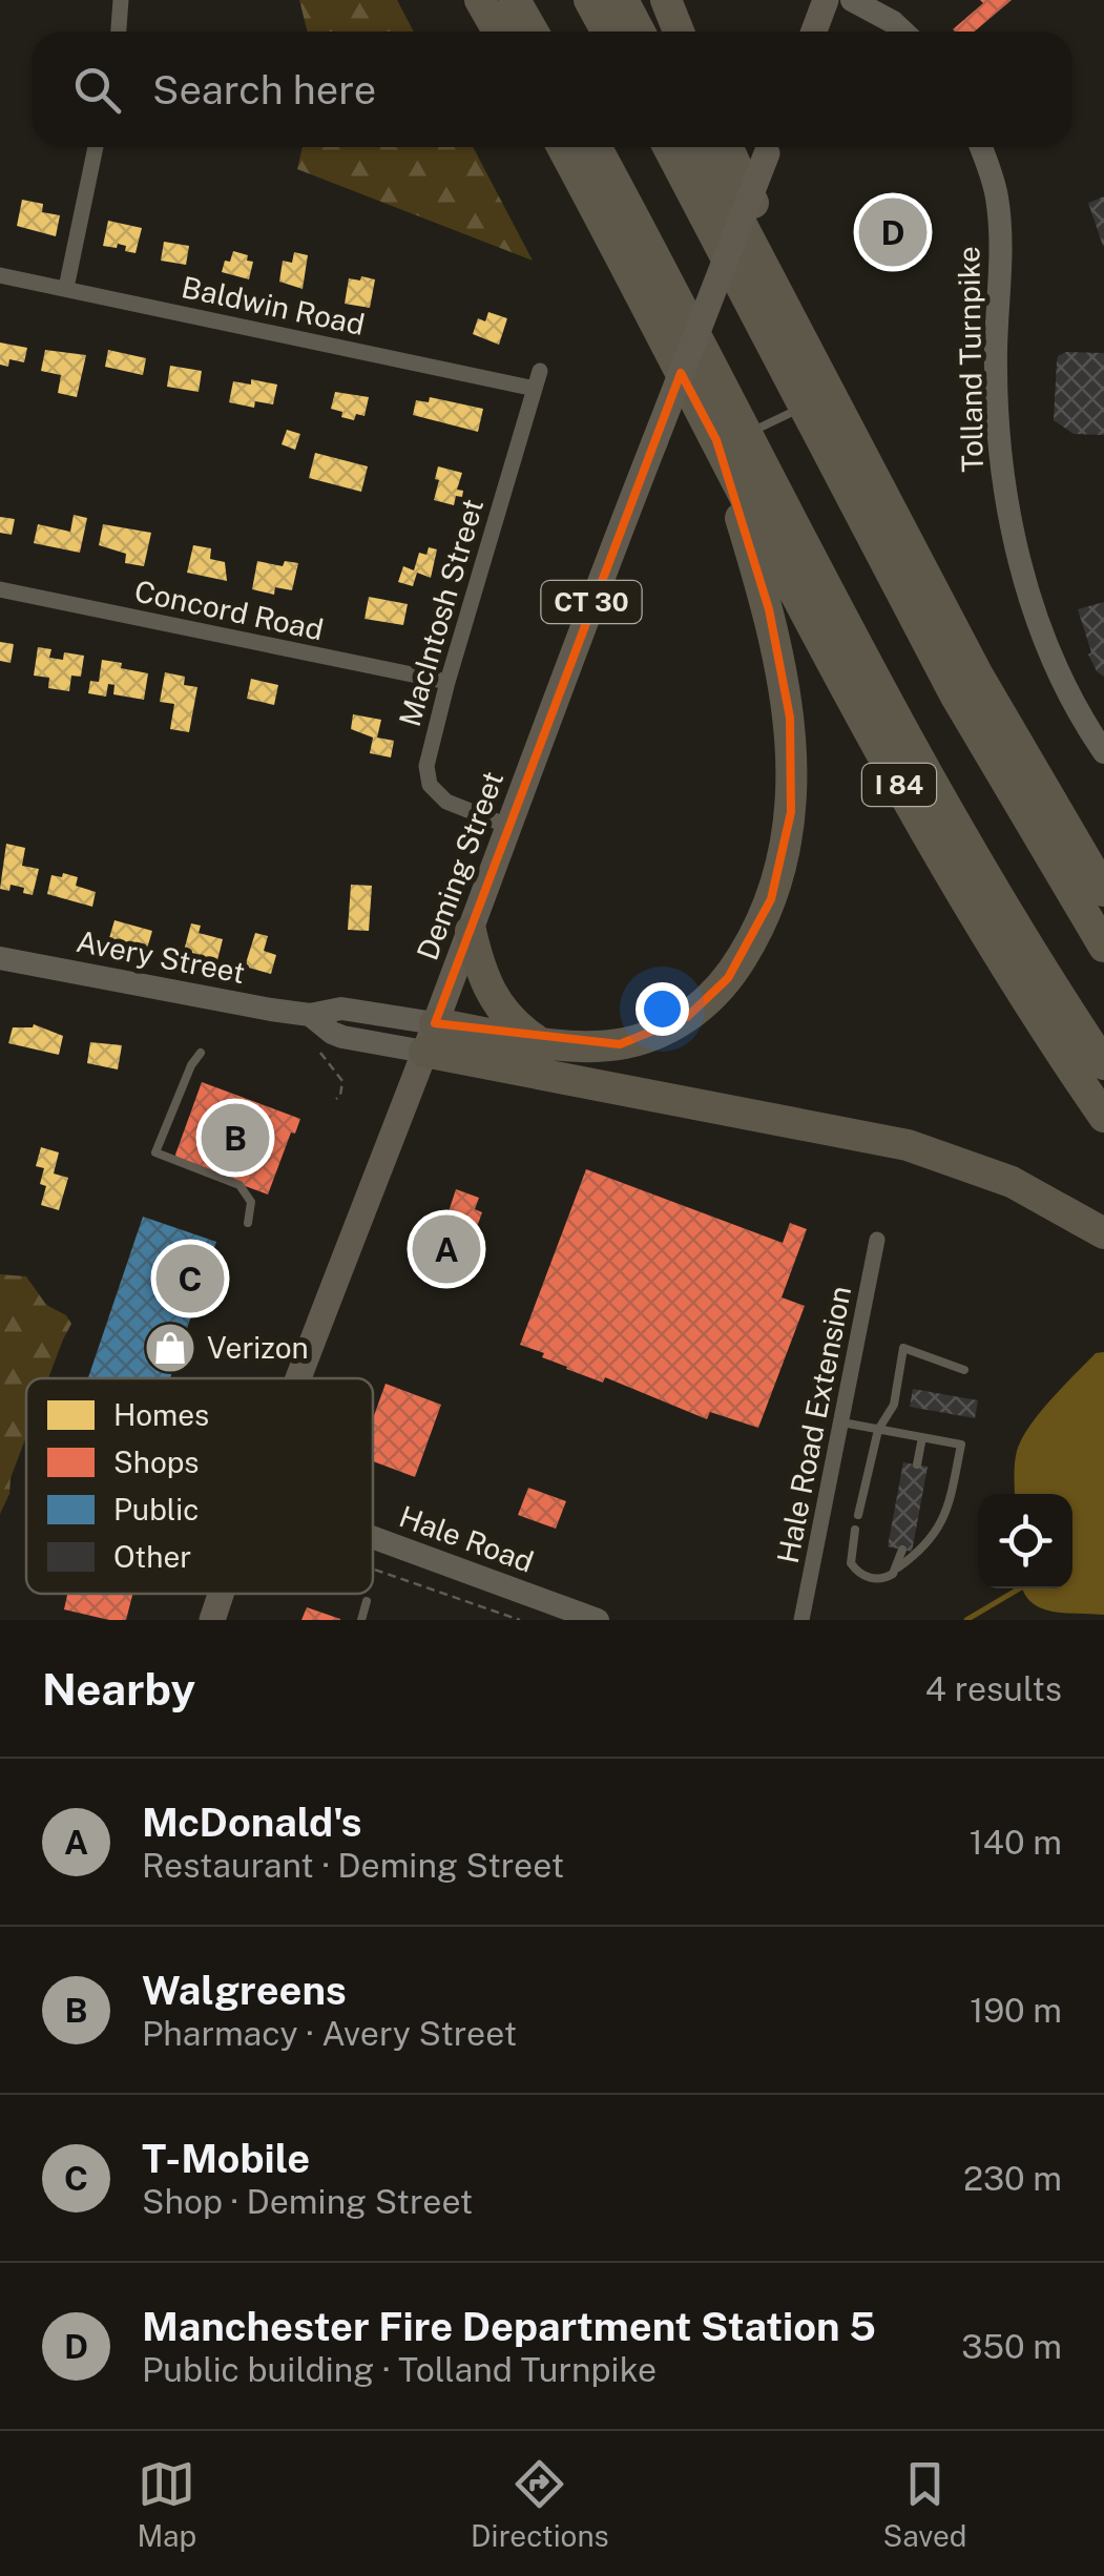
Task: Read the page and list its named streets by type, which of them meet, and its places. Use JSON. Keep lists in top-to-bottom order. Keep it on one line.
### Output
{"streets":{"highway":["I 84"],"main road":["CT 30","Deming Street"],"street":["Baldwin Road","Tolland Turnpike","Concord Road","MacIntosh Street","Avery Street","Hale Road Extension","Hale Road"]},"crossings":[["Baldwin Road","MacIntosh Street"],["Concord Road","MacIntosh Street"],["MacIntosh Street","Deming Street"],["Deming Street","Avery Street"]],"places":{"shop":["Verizon"]},"legend":["Homes","Shops","Public","Other"],"page":{"search":"Search here","pins":["D","B","A","C"],"heading":["Nearby","4 results"],"list":[{"mark":"A","name":"McDonald's","note":"Restaurant · Deming Street","value":"140 m"},{"mark":"B","name":"Walgreens","note":"Pharmacy · Avery Street","value":"190 m"},{"mark":"C","name":"T-Mobile","note":"Shop · Deming Street","value":"230 m"},{"mark":"D","name":"Manchester Fire Department Station 5","note":"Public building · Tolland Turnpike","value":"350 m"}],"nav":["Map","Directions","Saved"]}}
